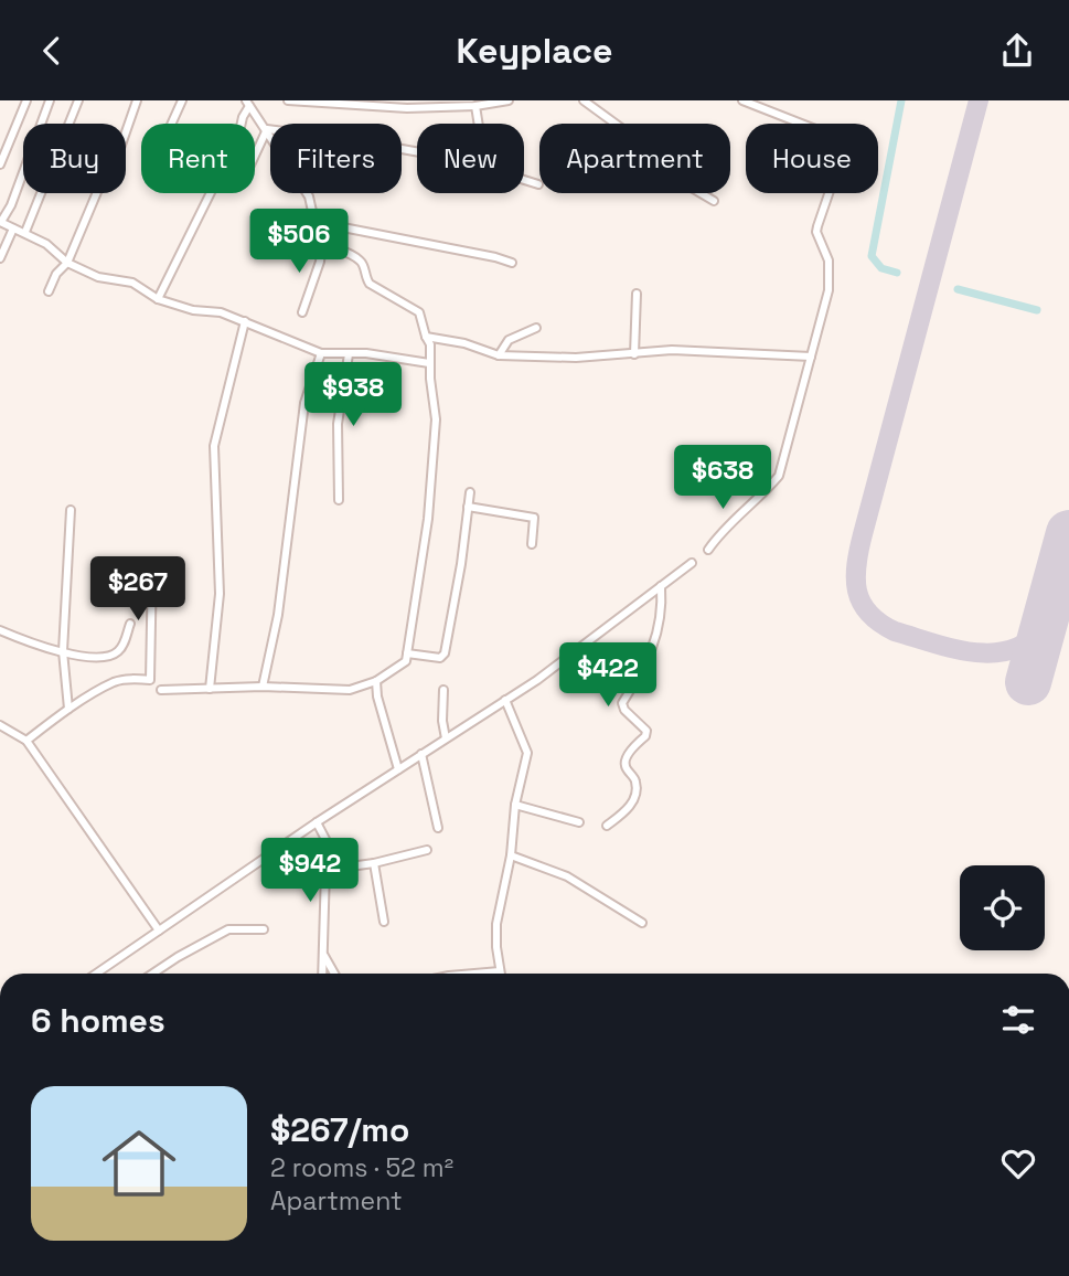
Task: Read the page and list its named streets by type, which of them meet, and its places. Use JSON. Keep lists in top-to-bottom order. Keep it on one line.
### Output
{"page":{"header":"Keyplace","chip":["Buy","Rent","Filters","New","Apartment","House"],"price":["$506","$938","$638","$267","$422","$942"],"heading":"6 homes","list":[{"name":"$267/mo","note":"2 rooms · 52 m² · Apartment"}]}}
